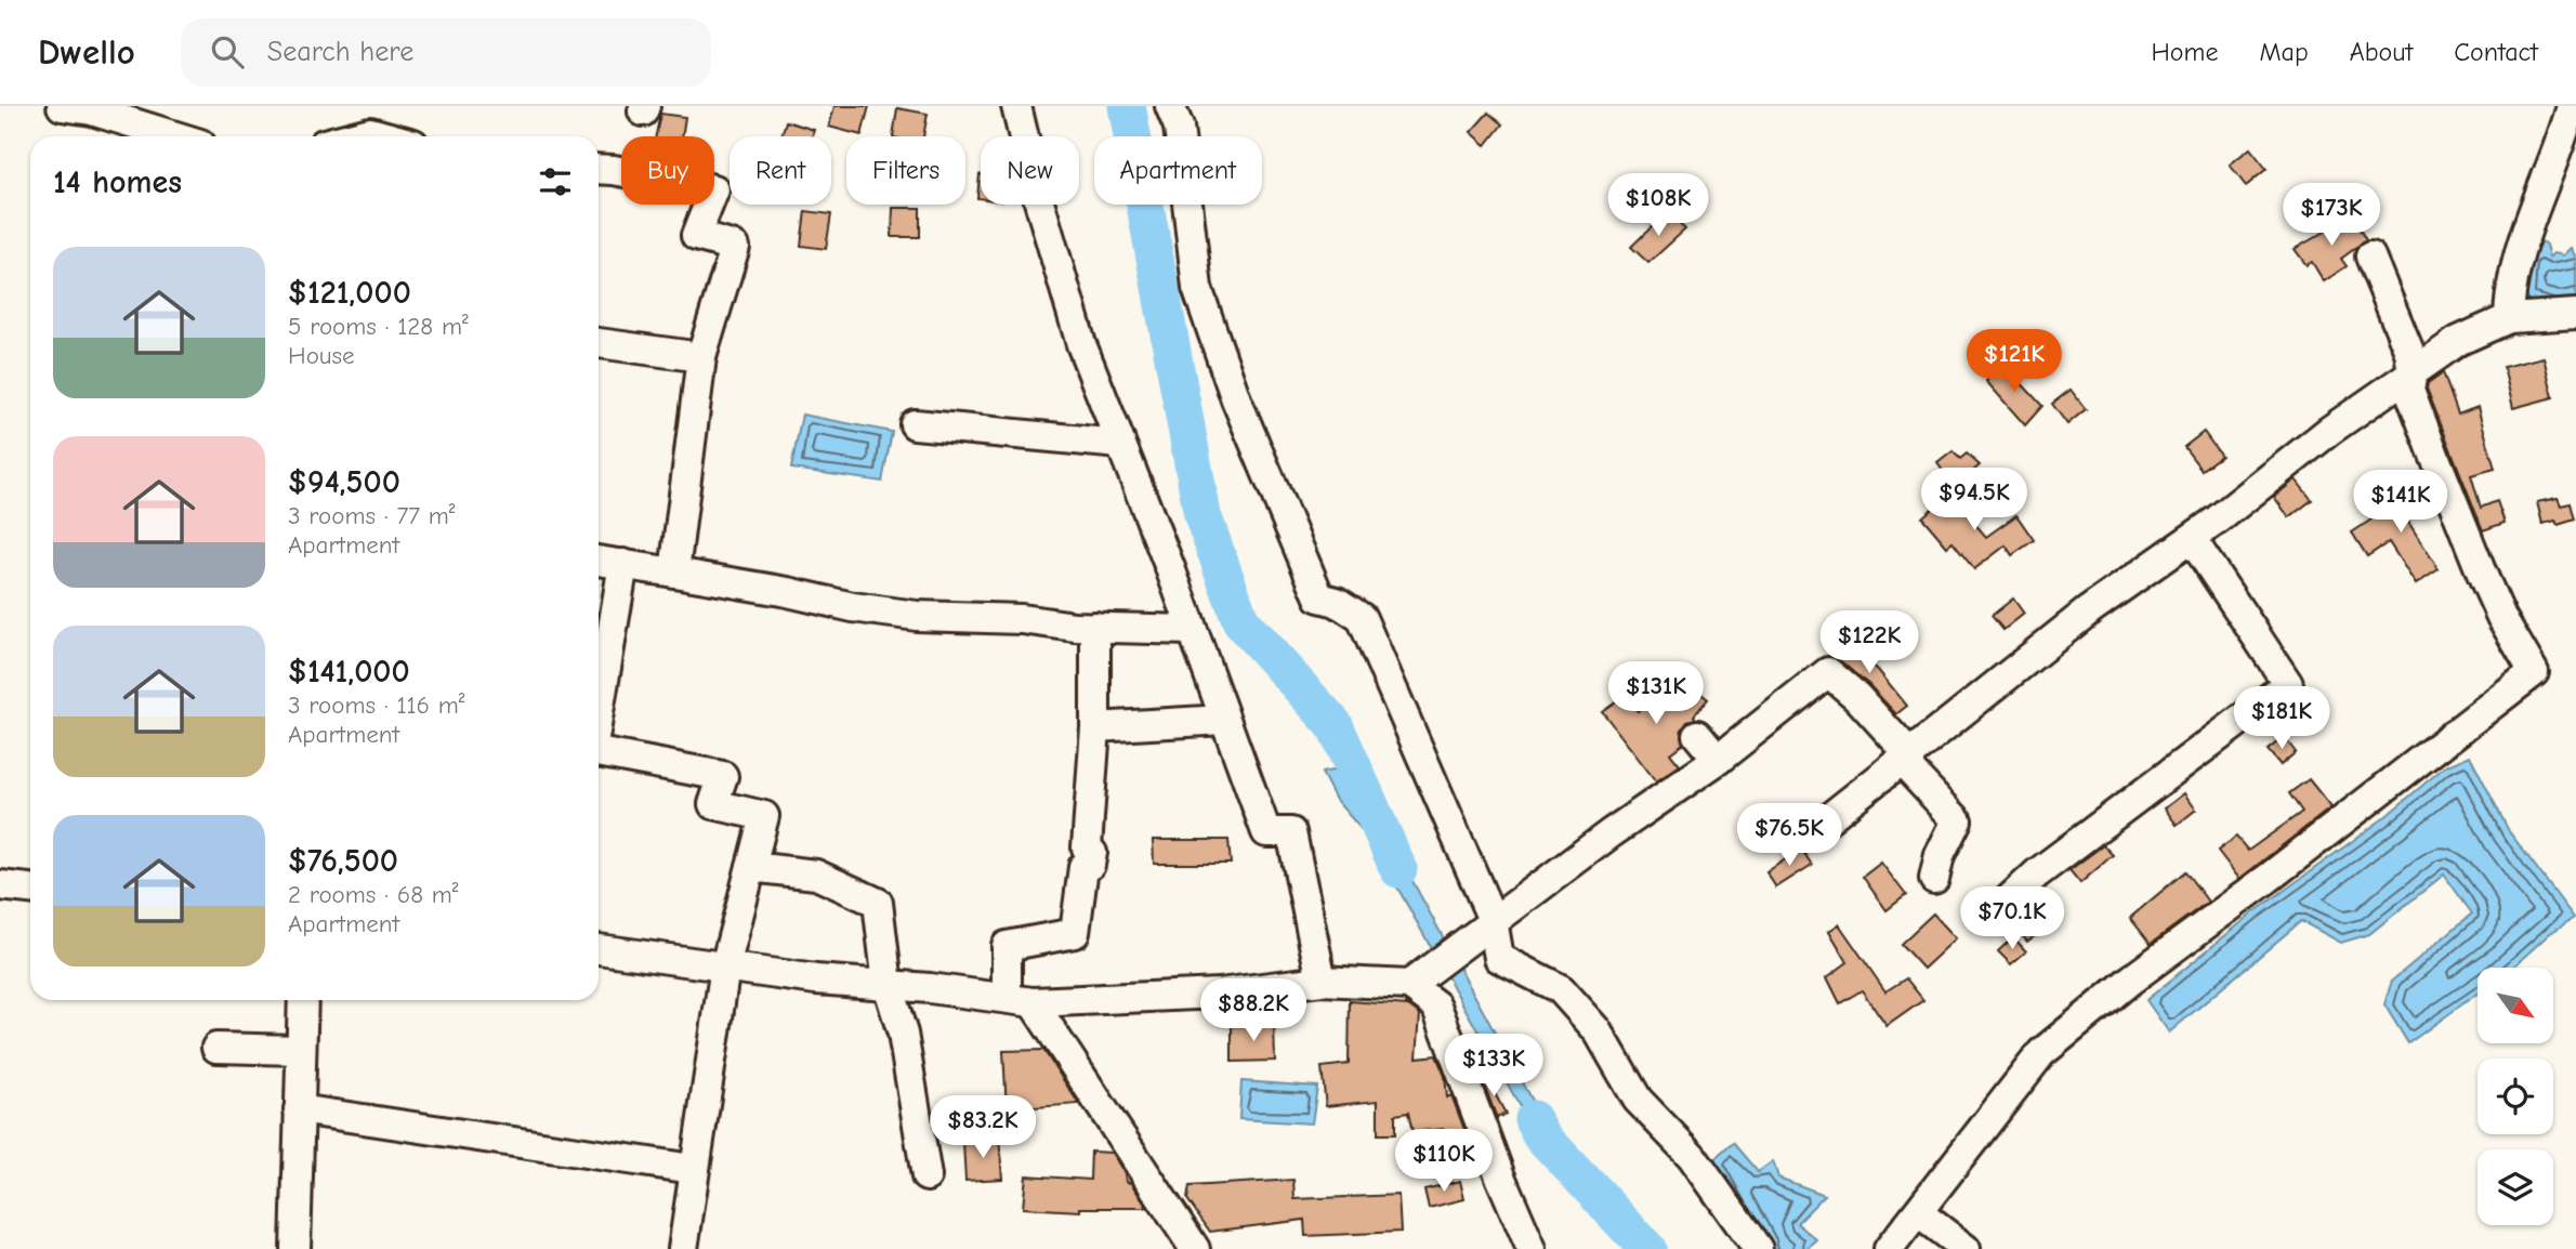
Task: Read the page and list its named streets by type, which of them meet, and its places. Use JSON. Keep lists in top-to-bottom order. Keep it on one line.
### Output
{"north":"bottom right","page":{"header":"Dwello","search":"Search here","nav":["Home","Map","About","Contact"],"chip":["Buy","Rent","Filters","New","Apartment"],"heading":"14 homes","price":["$108K","$173K","$121K","$94.5K","$141K","$122K","$131K","$181K","$76.5K","$70.1K","$88.2K","$133K","$83.2K","$110K"],"list":[{"name":"$121,000","note":"5 rooms · 128 m² · House"},{"name":"$94,500","note":"3 rooms · 77 m² · Apartment"},{"name":"$141,000","note":"3 rooms · 116 m² · Apartment"},{"name":"$76,500","note":"2 rooms · 68 m² · Apartment"}]}}
